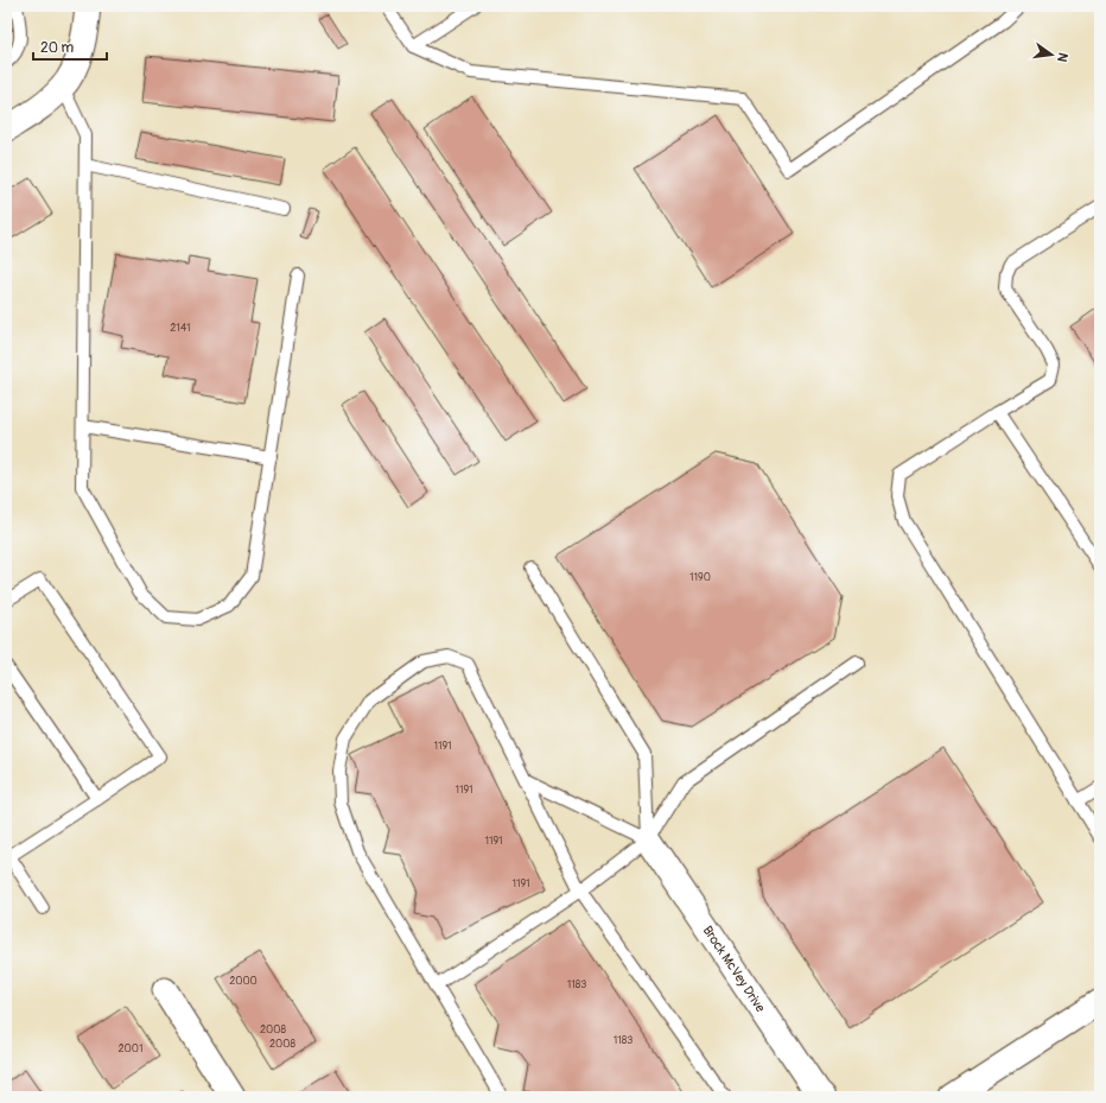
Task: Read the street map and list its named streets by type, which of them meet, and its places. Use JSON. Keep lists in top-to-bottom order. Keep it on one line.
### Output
{"streets":{"street":["Brock McVey Drive"]},"house_numbers":["2141","1190","1191","1191","1191","1191","2000","1183","2008","1183","2008","2001"],"scale_bar":"20 m","north":"right"}
